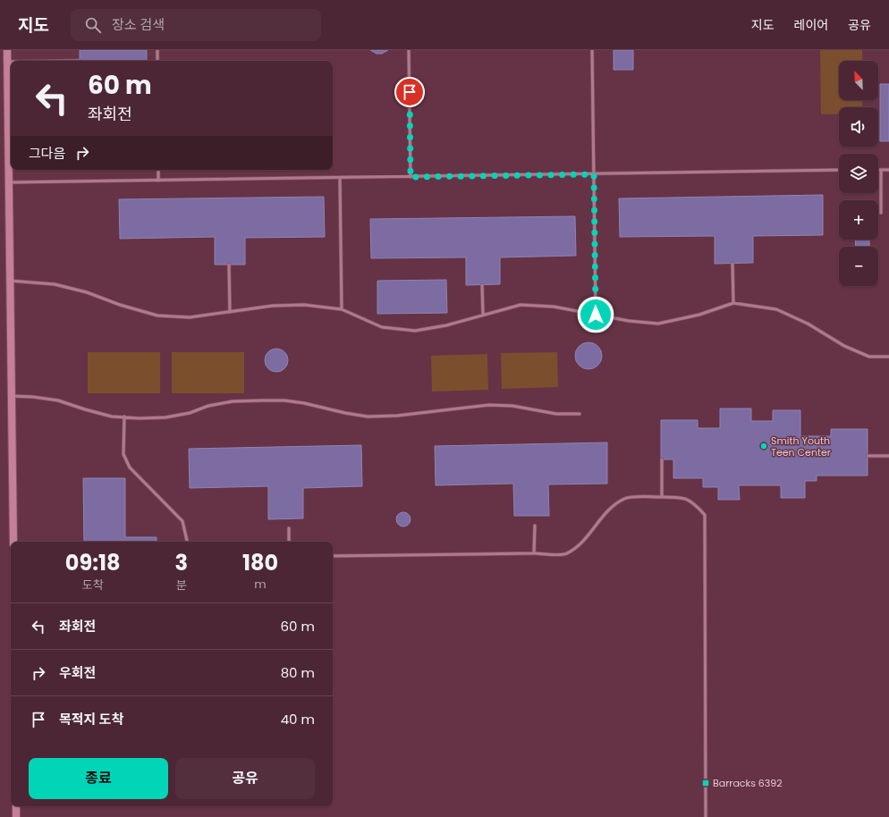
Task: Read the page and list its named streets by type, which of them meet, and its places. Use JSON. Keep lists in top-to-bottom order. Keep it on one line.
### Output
{"places":{"other":["Smith Youth Teen Center"],"transit":["Barracks 6392"]},"north":"top left","page":{"header":"지도","search":"장소 검색","nav":["지도","레이어","공유"],"map_buttons":["+","−"],"turn":["60 m","좌회전"],"then":"그다음","eta":["09:18","도착","3","분","180","m"],"list":[{"name":"좌회전","value":"60 m"},{"name":"우회전","value":"80 m"},{"name":"목적지 도착","value":"40 m"}],"buttons":["종료","공유"]}}
